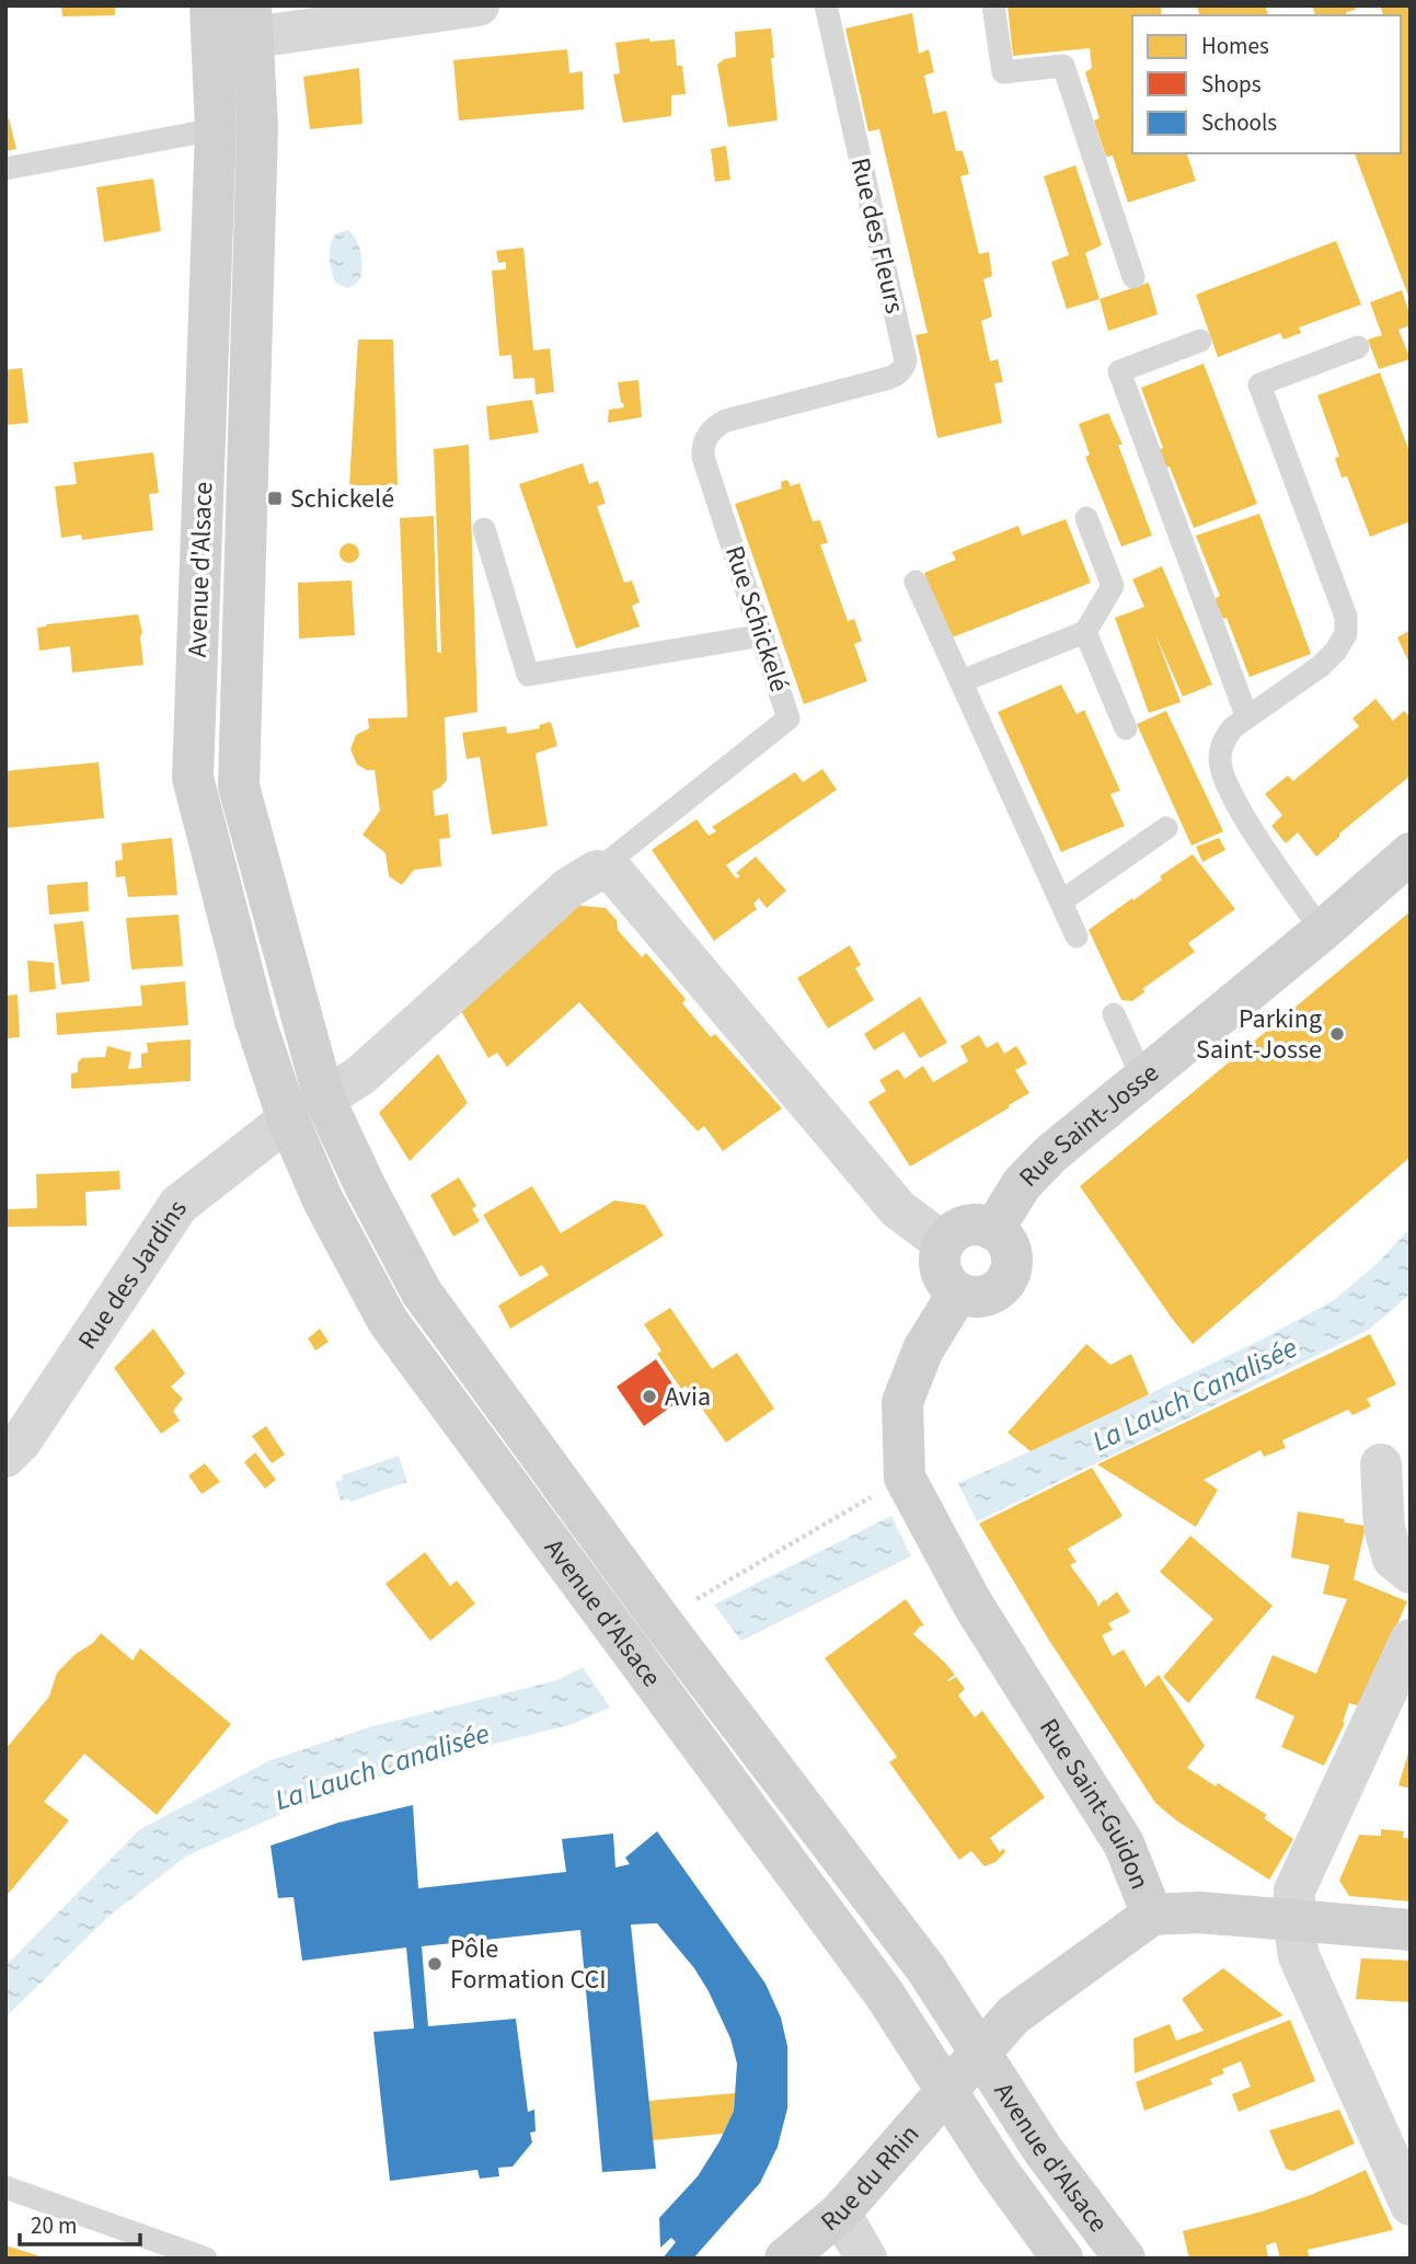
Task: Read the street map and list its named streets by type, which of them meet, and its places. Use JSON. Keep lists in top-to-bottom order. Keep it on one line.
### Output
{"streets":{"main road":["Avenue d'Alsace","Rue Saint-Josse","Rue Saint-Guidon","Rue du Rhin"],"street":["Rue Schickelé","Rue des Jardins"],"lane":["Rue des Fleurs"]},"crossings":[["Rue des Fleurs","Rue Schickelé"],["Avenue d'Alsace","Rue Schickelé"],["Avenue d'Alsace","Rue des Jardins"],["Avenue d'Alsace","Rue du Rhin"],["Rue Saint-Josse","Rue Saint-Guidon"]],"water":["La Lauch Canalisée"],"places":{"transit":["Schickelé"],"other":["Parking Saint-Josse","Avia","Pôle Formation CCI"]},"legend":["Homes","Shops","Schools"],"scale_bar":"20 m"}
